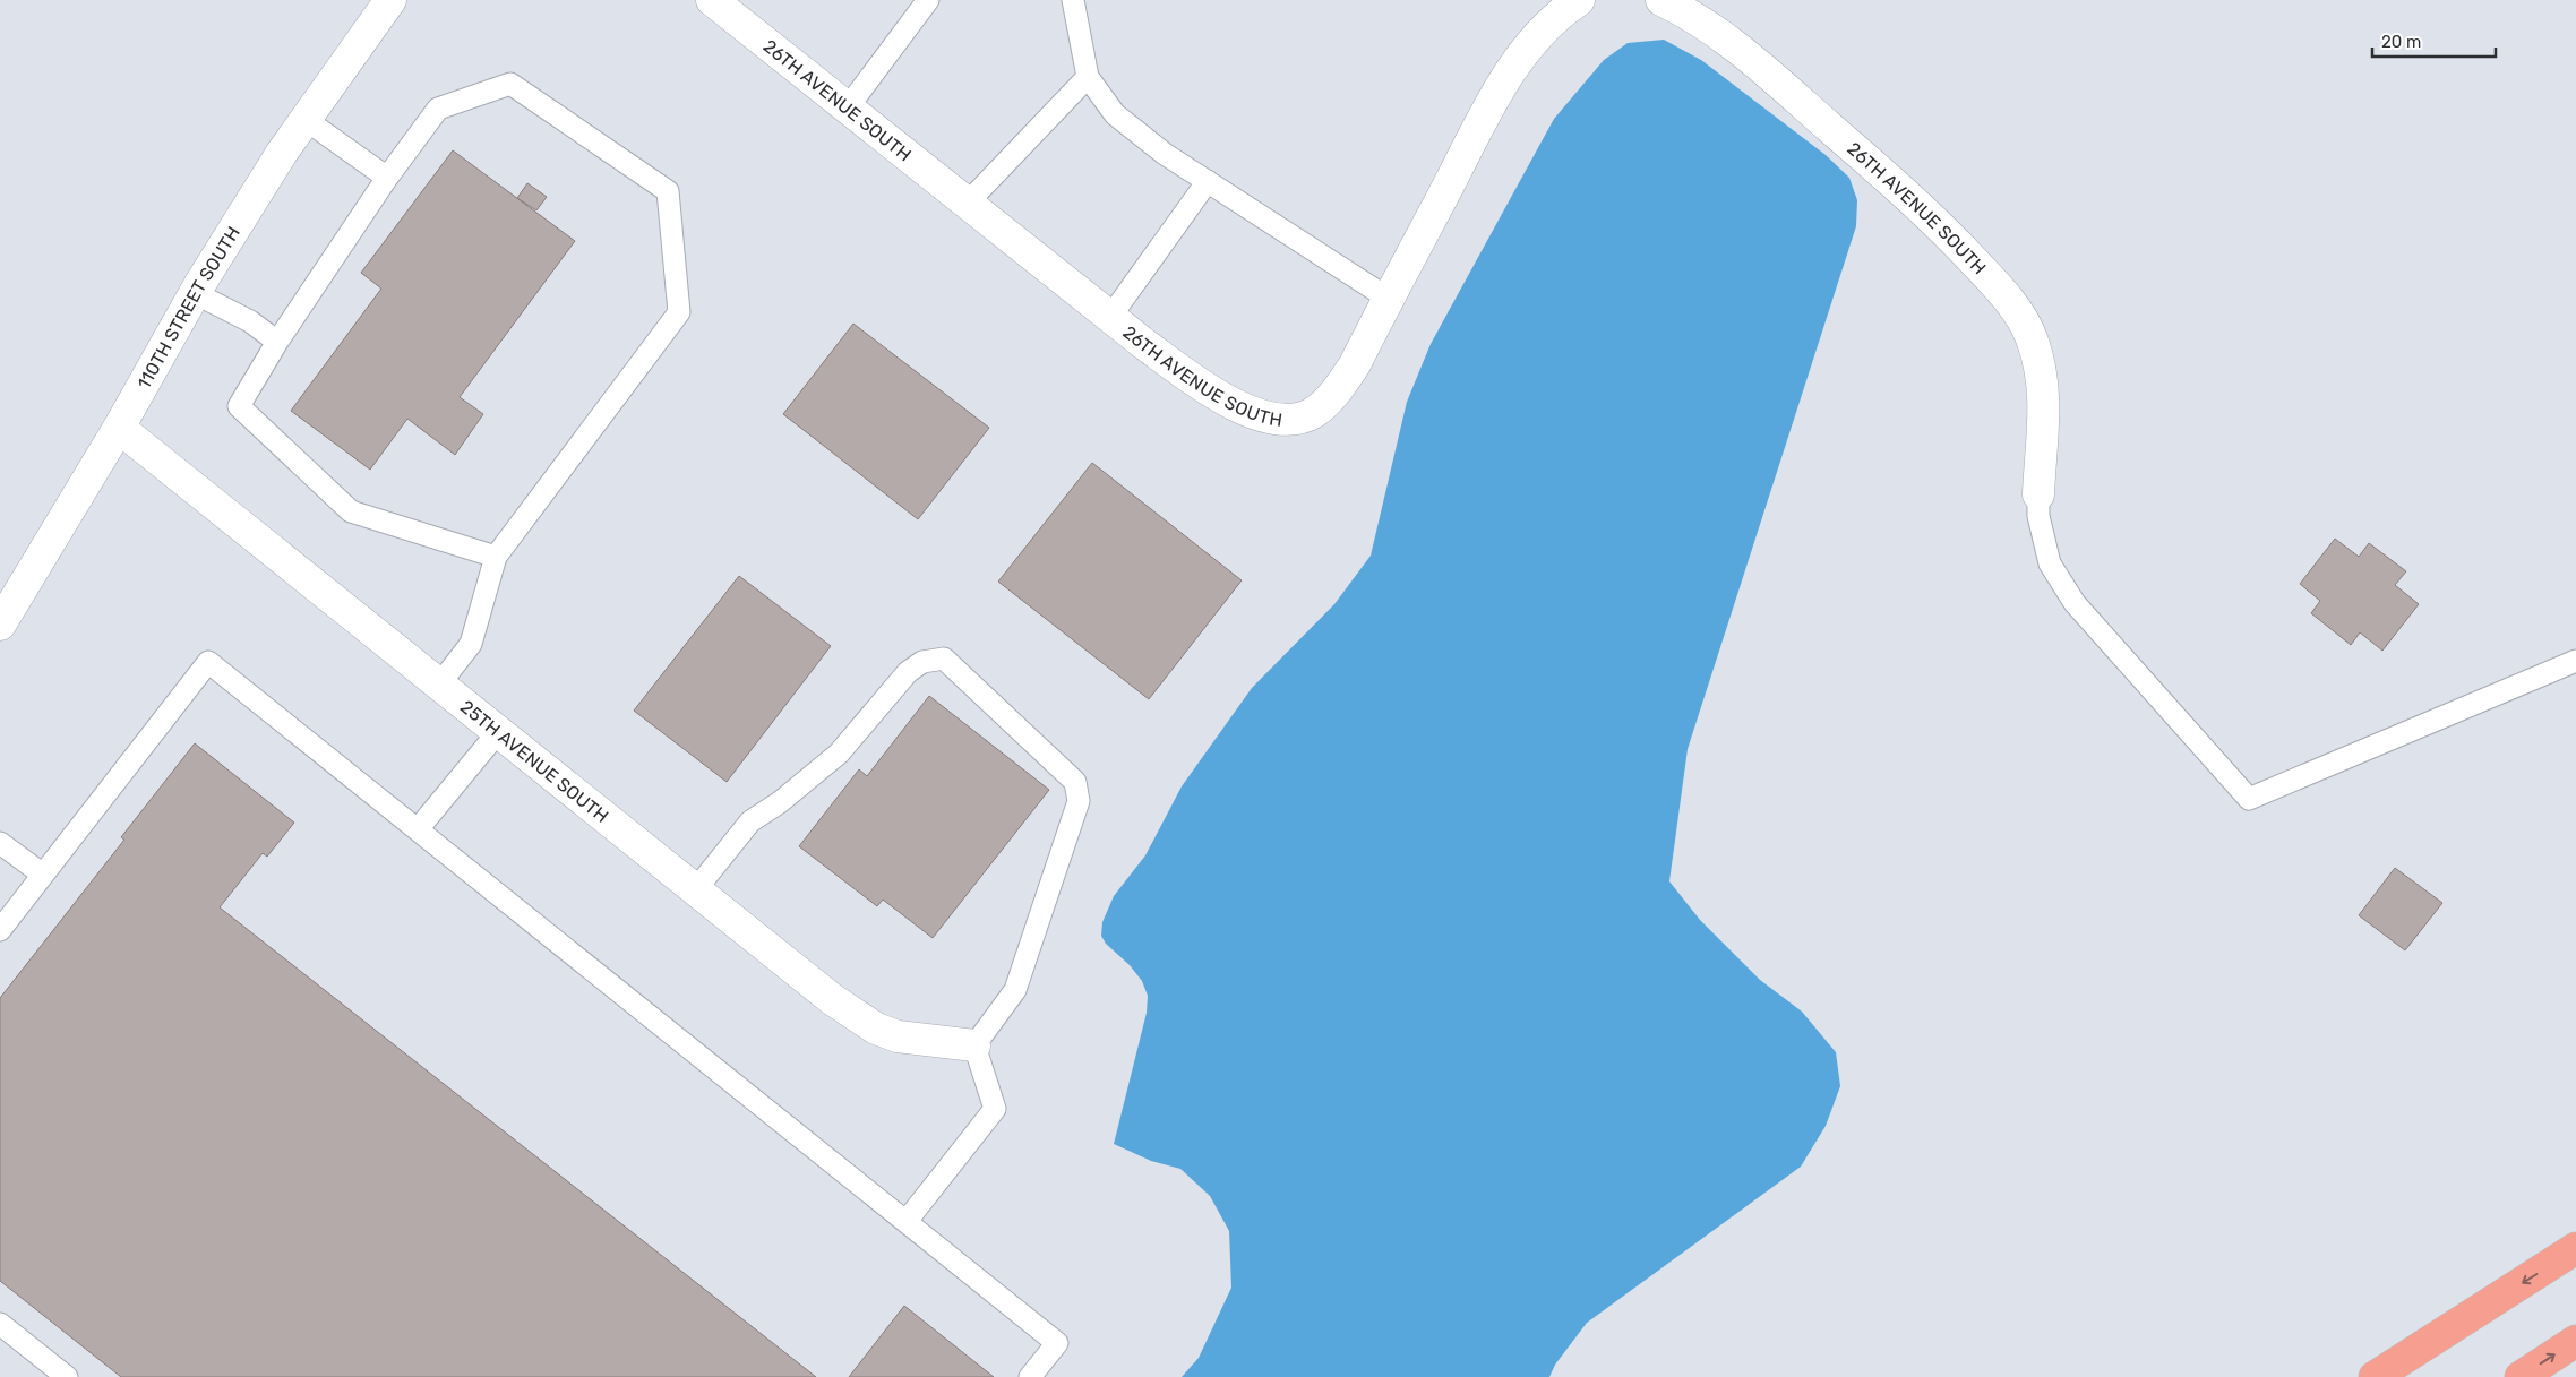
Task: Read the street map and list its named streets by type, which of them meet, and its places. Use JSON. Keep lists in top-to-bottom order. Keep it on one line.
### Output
{"streets":{"street":["26TH AVENUE SOUTH","110TH STREET SOUTH","25TH AVENUE SOUTH"]},"crossings":[["110TH STREET SOUTH","25TH AVENUE SOUTH"]],"scale_bar":"20 m"}
